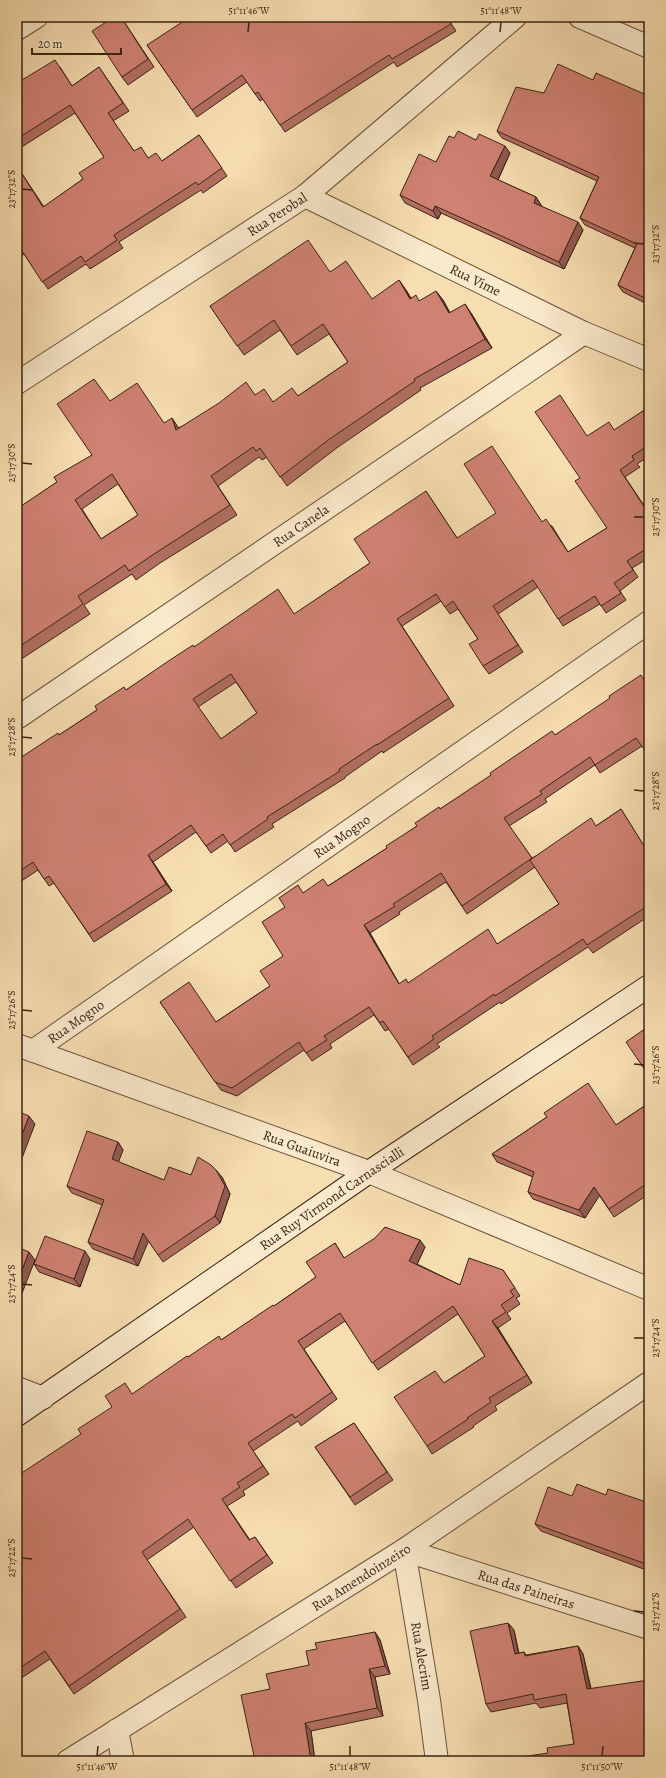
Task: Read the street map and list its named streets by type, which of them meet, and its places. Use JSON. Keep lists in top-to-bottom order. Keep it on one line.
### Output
{"streets":{"street":["Rua Perobal","Rua Vime","Rua Canela","Rua Mogno","Rua Guaiuvira","Rua Ruy Virmond Carnascialli","Rua Amendoinzeiro","Rua das Paineiras","Rua Alecrim"]},"crossings":[["Rua Perobal","Rua Vime"],["Rua Vime","Rua Canela"],["Rua Mogno","Rua Guaiuvira"],["Rua Guaiuvira","Rua Ruy Virmond Carnascialli"],["Rua Amendoinzeiro","Rua das Paineiras"],["Rua Amendoinzeiro","Rua Alecrim"],["Rua das Paineiras","Rua Alecrim"]],"scale_bar":"20 m","coordinates":["51°11'46\"W","51°11'48\"W","23°17'32\"S","23°17'30\"S","23°17'28\"S","23°17'26\"S","23°17'24\"S","23°17'22\"S","51°11'50\"W"]}
